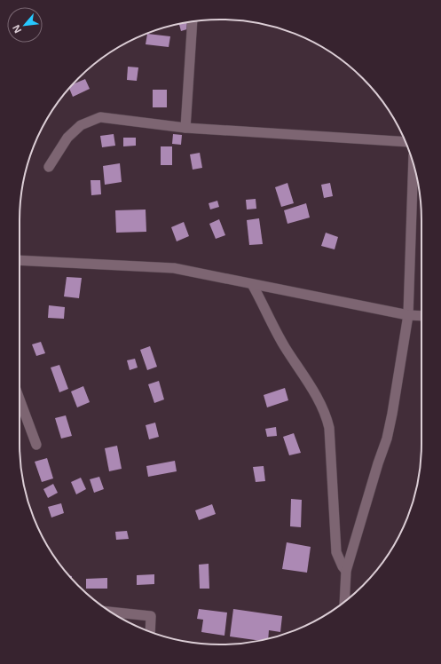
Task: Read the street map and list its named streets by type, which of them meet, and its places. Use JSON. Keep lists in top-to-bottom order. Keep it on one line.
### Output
{"north":"bottom left"}
